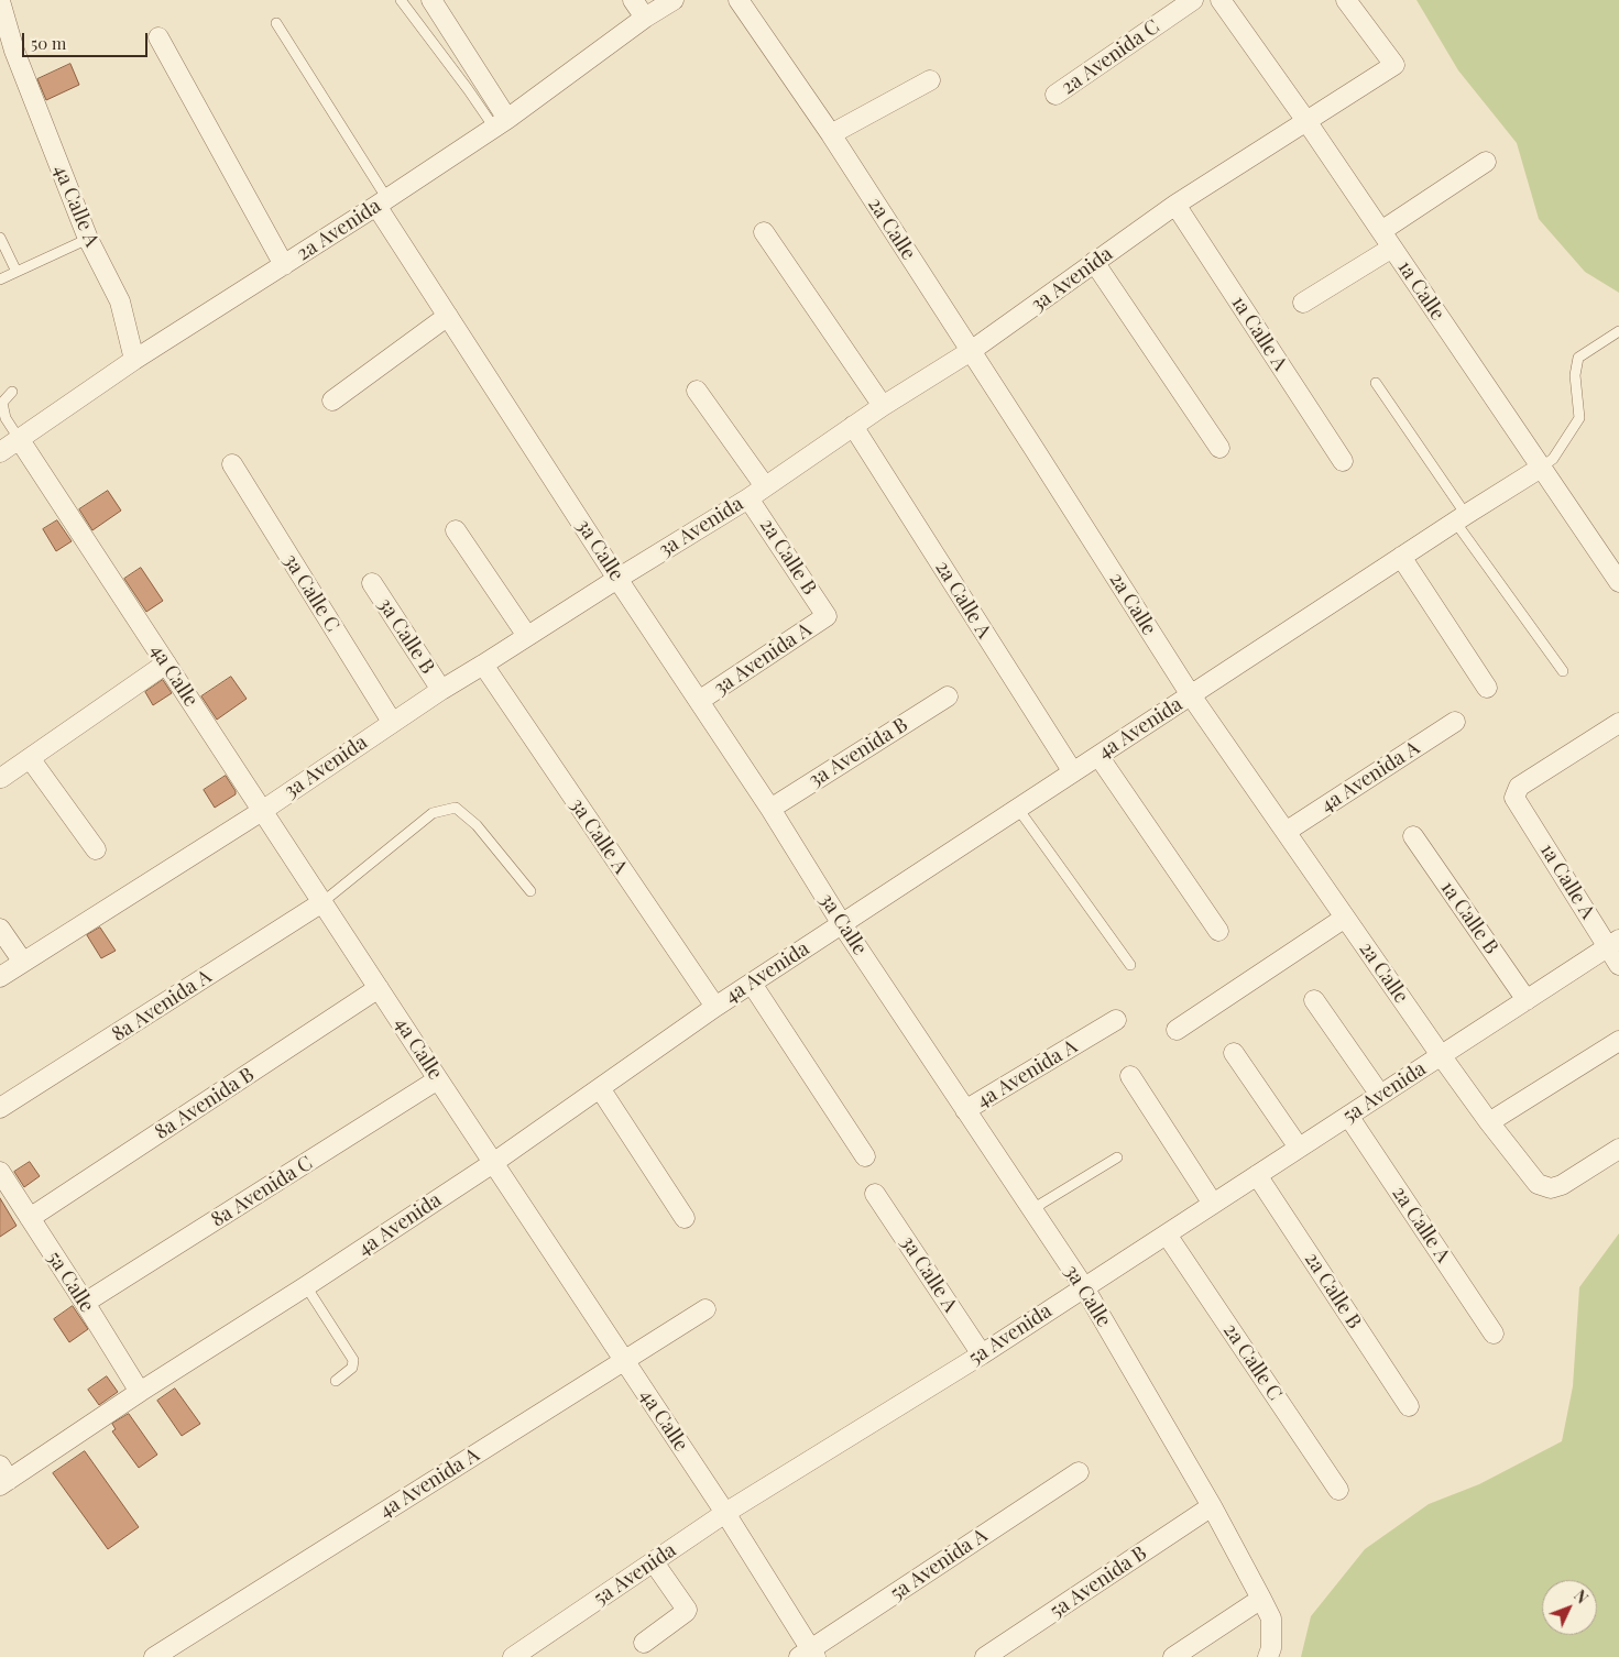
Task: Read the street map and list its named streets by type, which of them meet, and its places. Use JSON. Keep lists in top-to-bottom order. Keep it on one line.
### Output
{"streets":{"street":["2a Avenida C","4a Calle A","2a Calle","2a Avenida","3a Avenida","1a Calle","1a Calle A","3a Calle","2a Calle B","3a Calle C","2a Calle A","3a Calle B","3a Avenida A","4a Calle","4a Avenida","3a Avenida B","4a Avenida A","3a Calle A","1a Calle B","8a Avenida A","5a Avenida","8a Avenida B","8a Avenida C","5a Calle","2a Calle C","5a Avenida A","5a Avenida B"]},"crossings":[["4a Calle A","2a Avenida"],["2a Calle","3a Avenida"],["2a Calle","4a Avenida"],["2a Calle","4a Avenida A"],["2a Calle","5a Avenida"],["2a Avenida","3a Calle"],["2a Avenida","4a Calle"],["3a Avenida","1a Calle"],["3a Avenida","1a Calle A"],["3a Avenida","3a Calle"],["3a Avenida","2a Calle B"],["3a Avenida","3a Calle C"],["3a Avenida","2a Calle A"],["3a Avenida","3a Calle B"],["3a Avenida","4a Calle"],["3a Avenida","3a Calle A"],["1a Calle","4a Avenida"],["1a Calle A","5a Avenida"],["3a Calle","3a Avenida A"],["3a Calle","4a Avenida"],["3a Calle","3a Avenida B"],["3a Calle","4a Avenida A"],["3a Calle","5a Avenida"],["3a Calle","5a Avenida B"],["2a Calle B","3a Avenida A"],["2a Calle B","5a Avenida"],["2a Calle A","4a Avenida"],["2a Calle A","5a Avenida"],["4a Calle","4a Avenida"],["4a Calle","4a Avenida A"],["4a Calle","8a Avenida A"],["4a Calle","5a Avenida"],["4a Calle","8a Avenida B"],["4a Calle","8a Avenida C"],["4a Calle","5a Avenida A"],["4a Avenida","3a Calle A"],["4a Avenida","5a Calle"],["3a Calle A","5a Avenida"],["1a Calle B","5a Avenida"],["5a Avenida","2a Calle C"],["8a Avenida B","5a Calle"],["8a Avenida C","5a Calle"]],"scale_bar":"50 m","north":"top right"}
